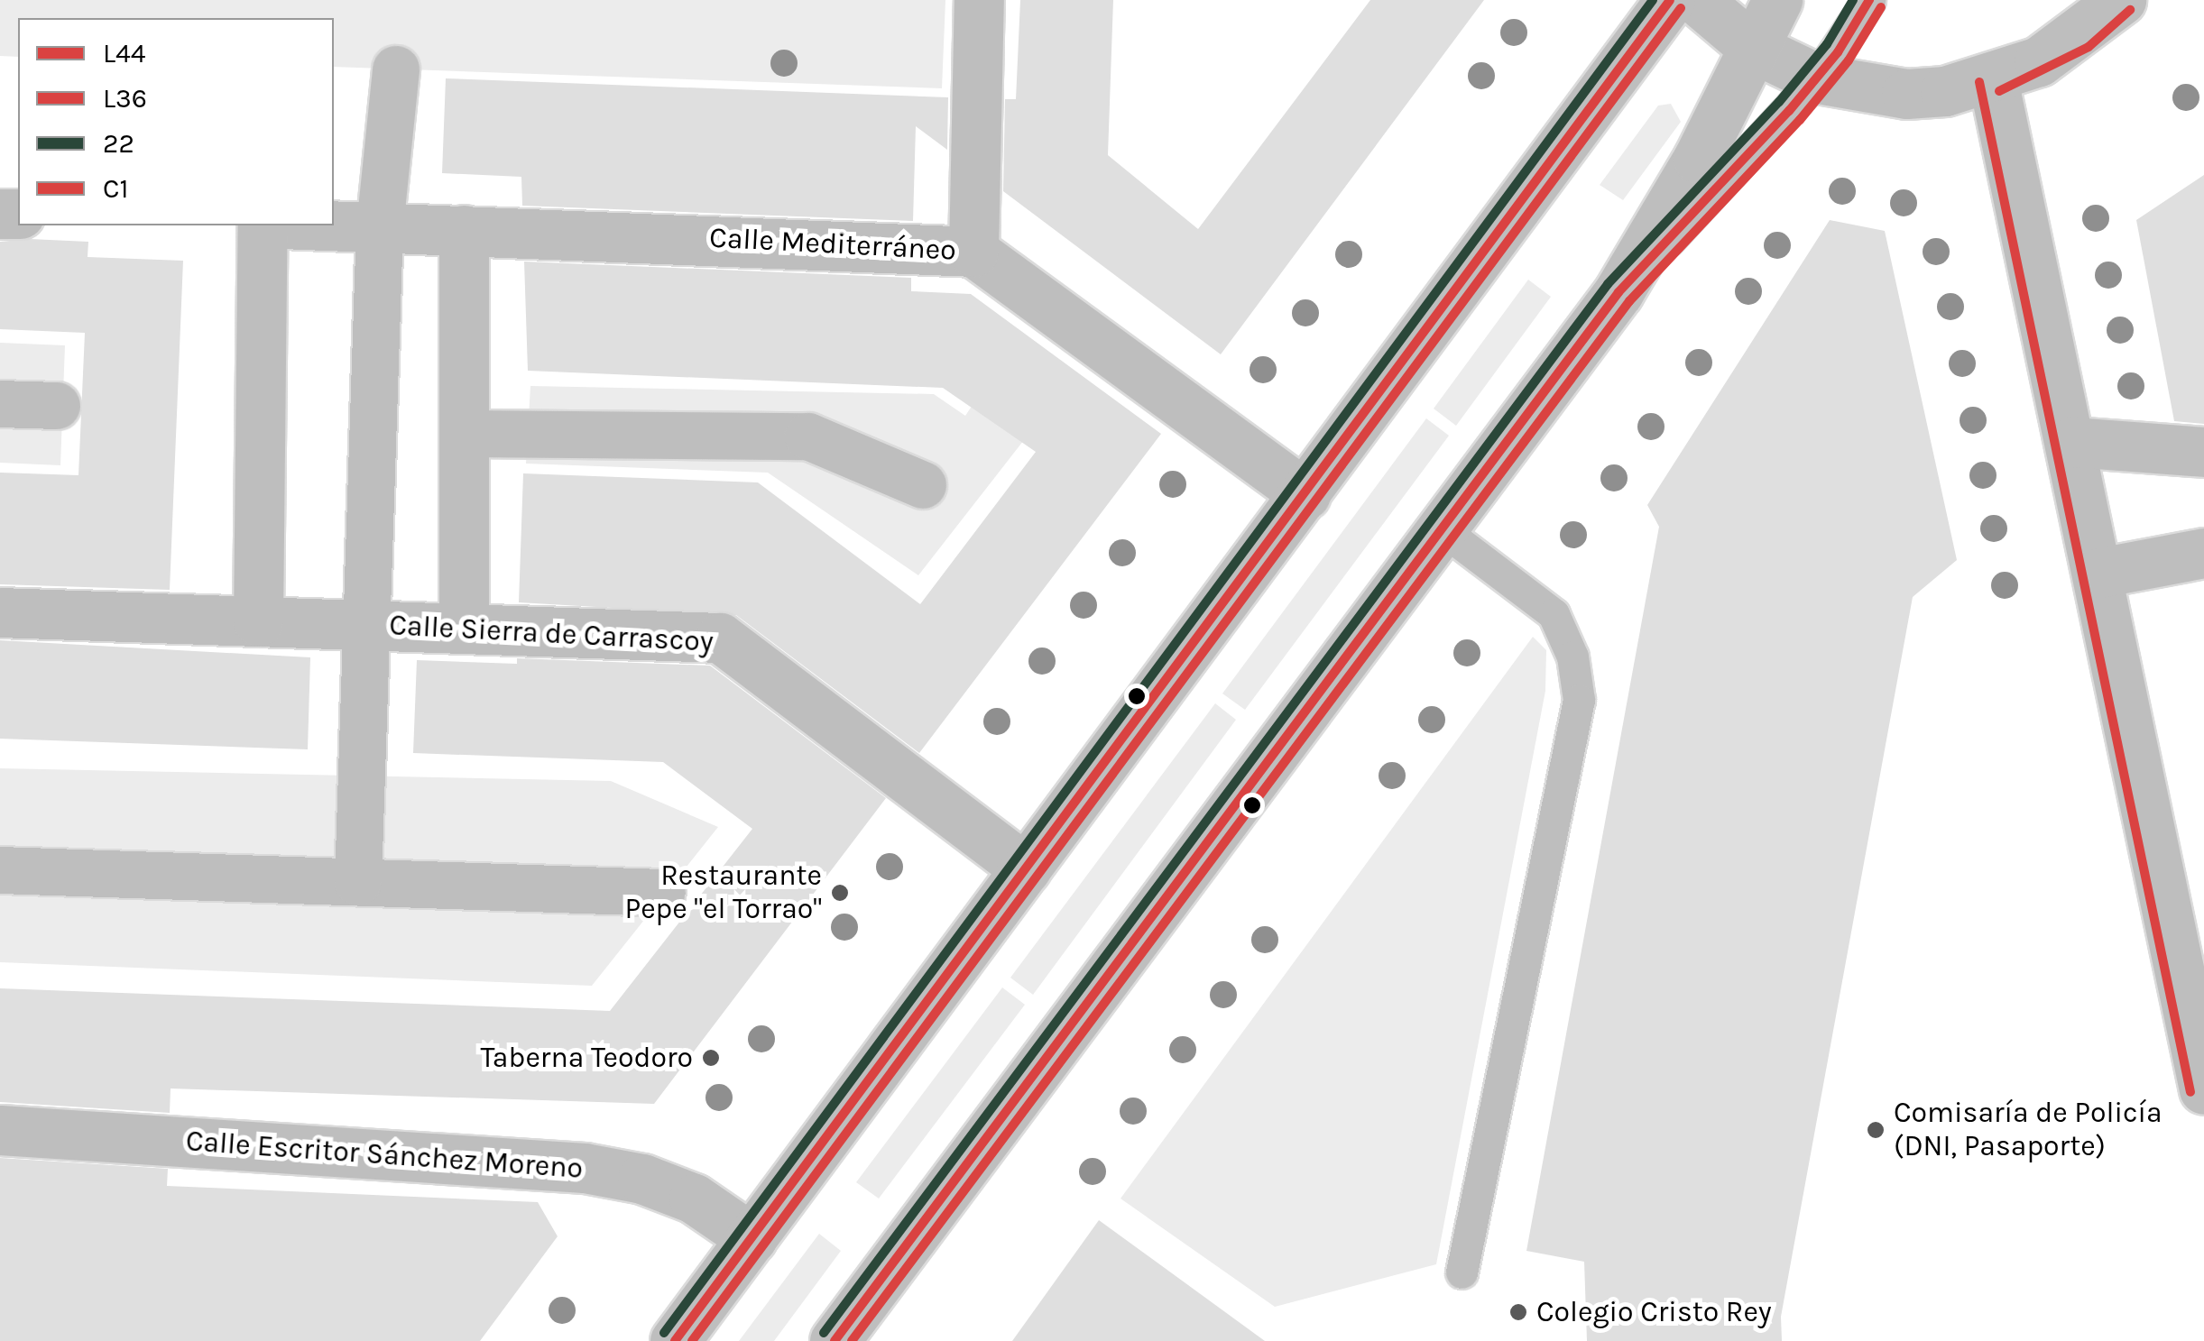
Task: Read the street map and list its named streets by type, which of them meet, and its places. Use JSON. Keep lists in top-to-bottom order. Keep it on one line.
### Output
{"streets":{"street":["Calle Mediterráneo","Calle Sierra de Carrascoy","Calle Escritor Sánchez Moreno"]},"places":["Restaurante Pepe \"el Torrao\"","Taberna Teodoro","Comisaría de Policía (DNI, Pasaporte)","Colegio Cristo Rey"],"lines":["transit line L44","transit line 22","transit line C1","transit line L36"],"legend":["L44","L36","22","C1"]}
